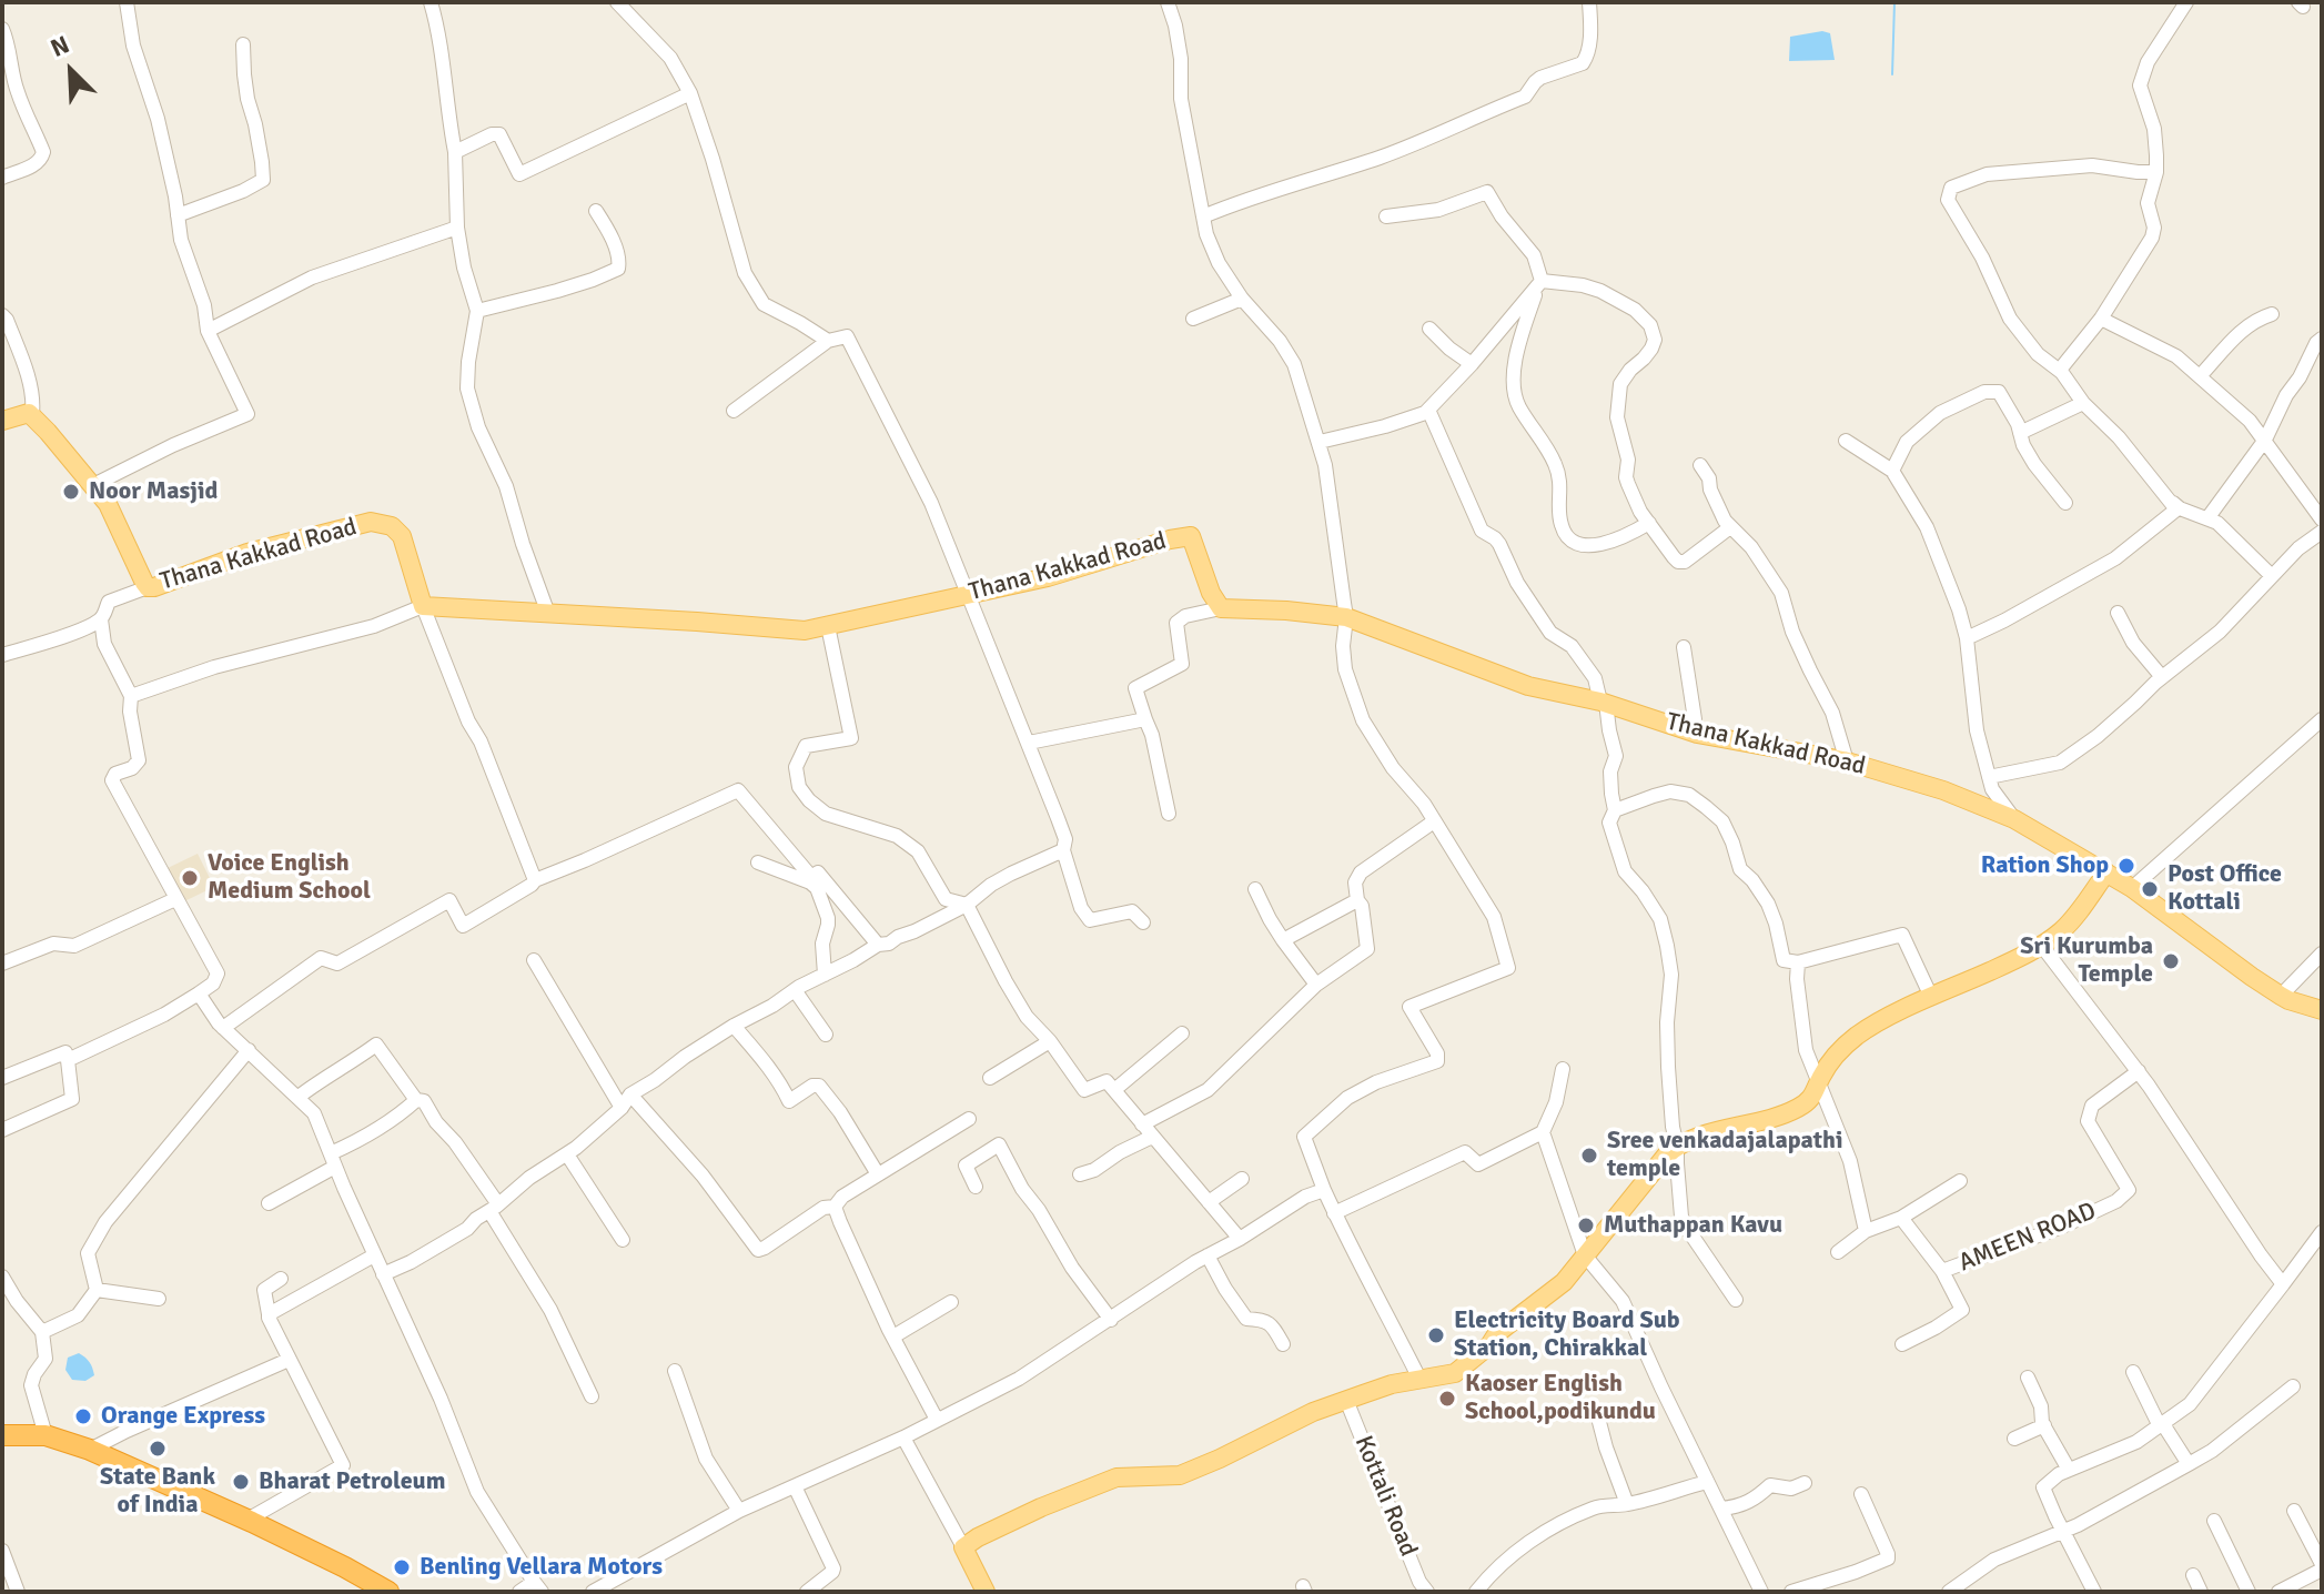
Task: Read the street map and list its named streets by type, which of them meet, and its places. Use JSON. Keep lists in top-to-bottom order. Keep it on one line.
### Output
{"streets":{"main road":["Thana Kakkad Road"],"street":["AMEEN ROAD","Kottali Road"]},"places":["Noor Masjid","Ration Shop","Voice English Medium School","Post Office Kottali","Sri Kurumba Temple","Sree venkadajalapathi temple","Muthappan Kavu","Electricity Board Sub Station, Chirakkal","Kaoser English School,podikundu","Orange Express","State Bank of India","Bharat Petroleum","Benling Vellara Motors"],"north":"top left"}
